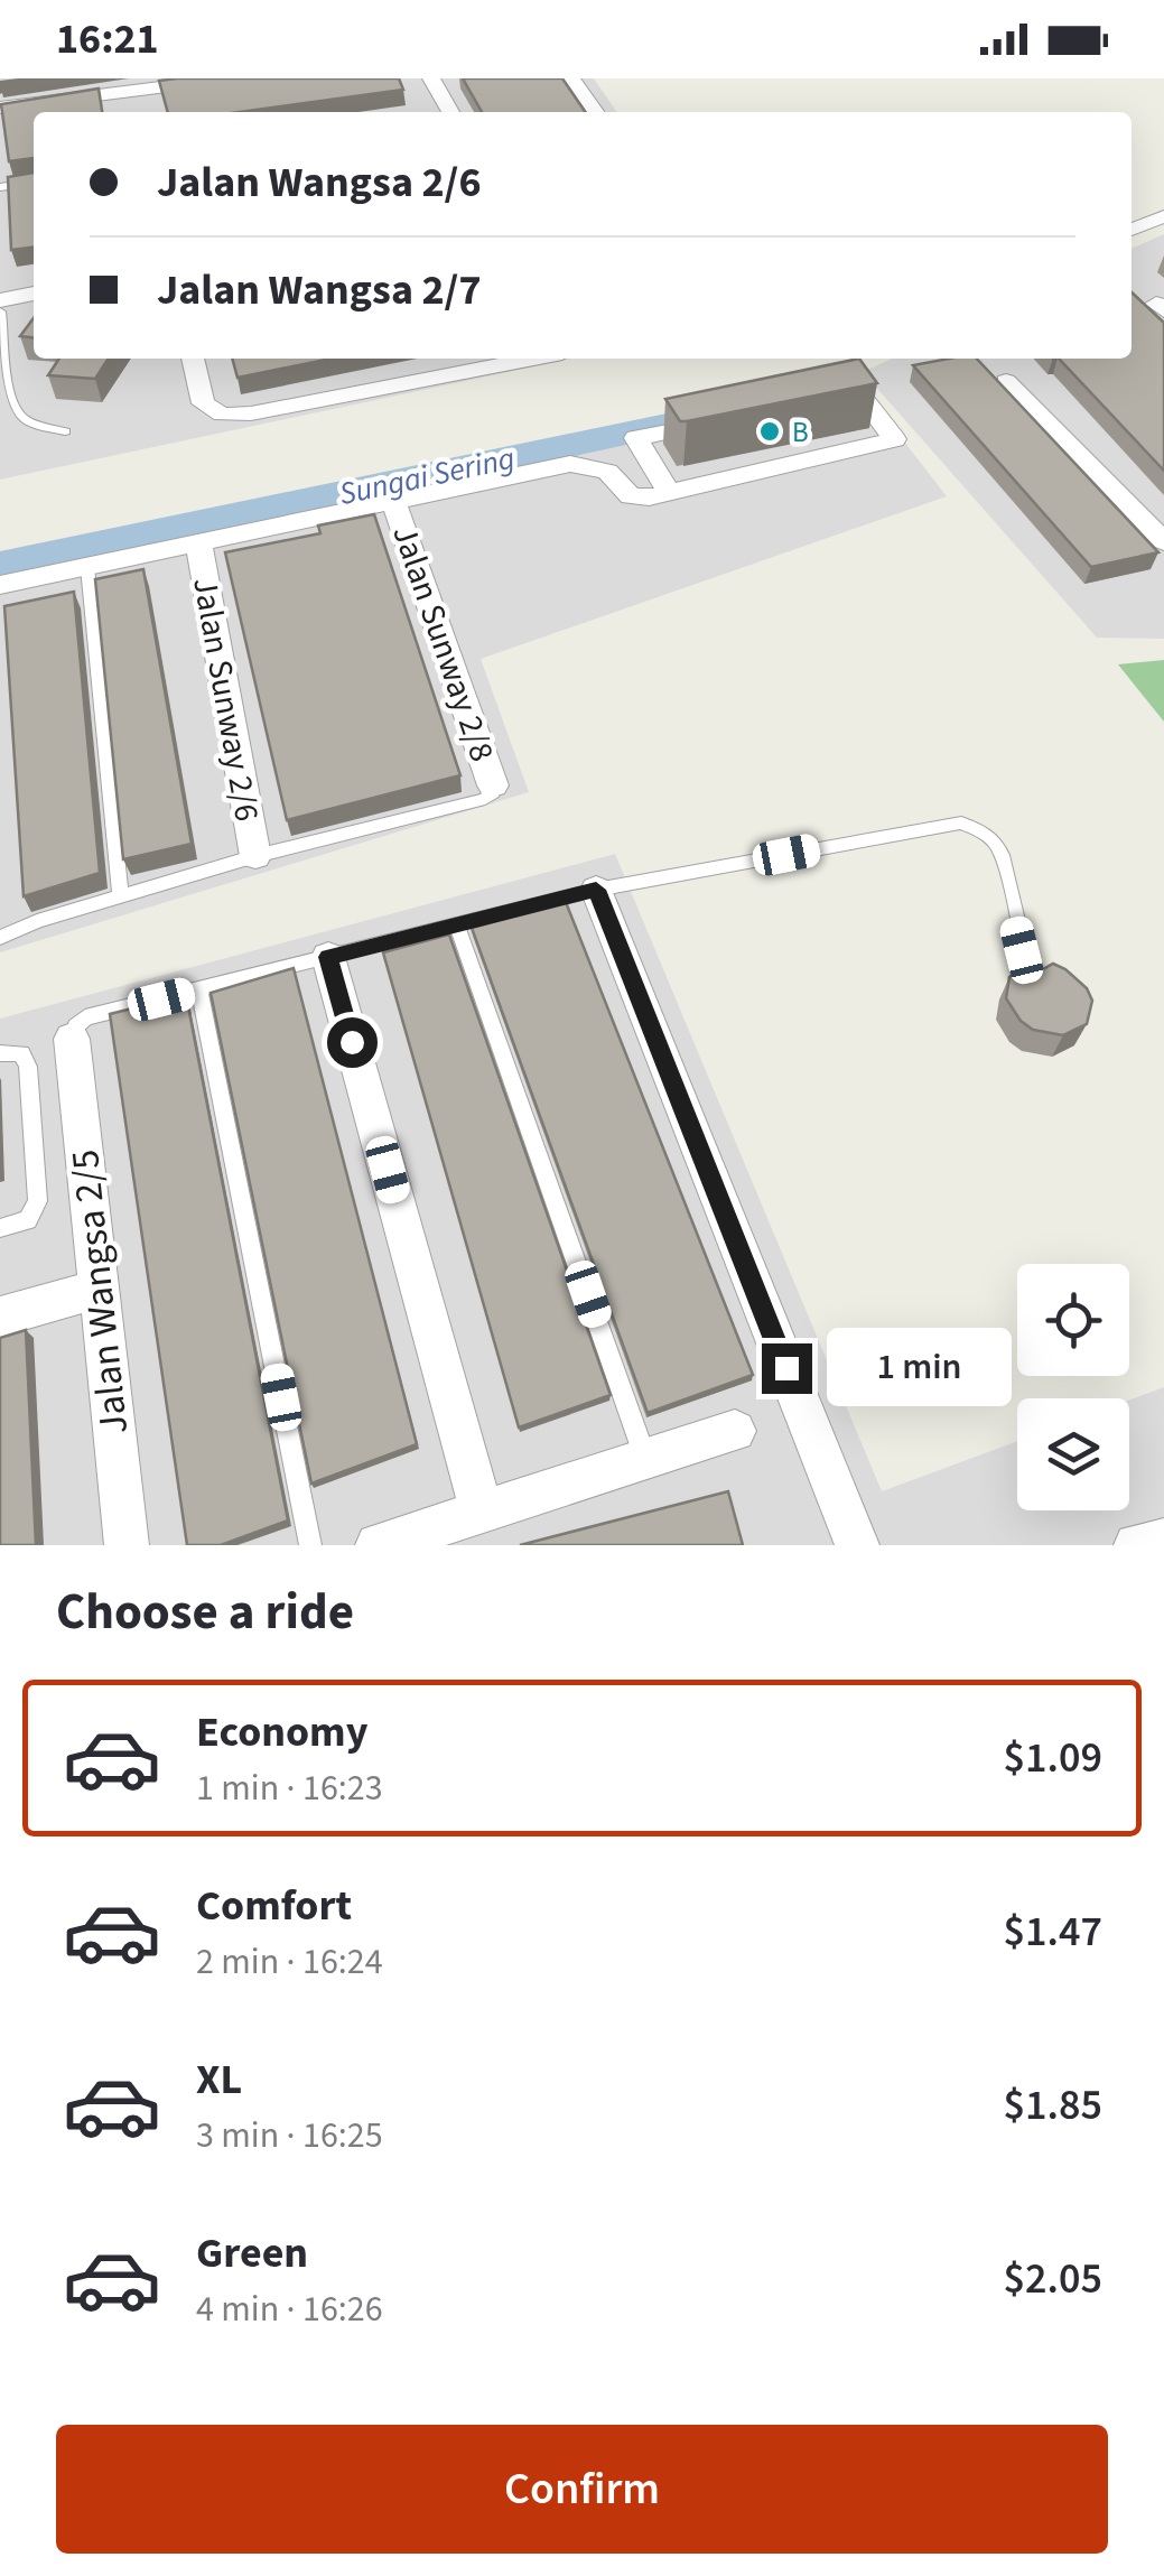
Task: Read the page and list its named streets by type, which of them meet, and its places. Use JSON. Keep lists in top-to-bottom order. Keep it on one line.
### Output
{"streets":{"street":["Jalan Sunway 2/8","Jalan Sunway 2/6","Jalan Wangsa 2/5"]},"water":["Sungai Sering"],"places":["B"],"page":{"status":"16:21","banner":["Jalan Wangsa 2/6","Jalan Wangsa 2/7"],"bubble":"1 min","heading":"Choose a ride","list":[{"name":"Economy","note":"1 min · 16:23","value":"$1.09"},{"name":"Comfort","note":"2 min · 16:24","value":"$1.47"},{"name":"XL","note":"3 min · 16:25","value":"$1.85"},{"name":"Green","note":"4 min · 16:26","value":"$2.05"}],"buttons":"Confirm"}}
